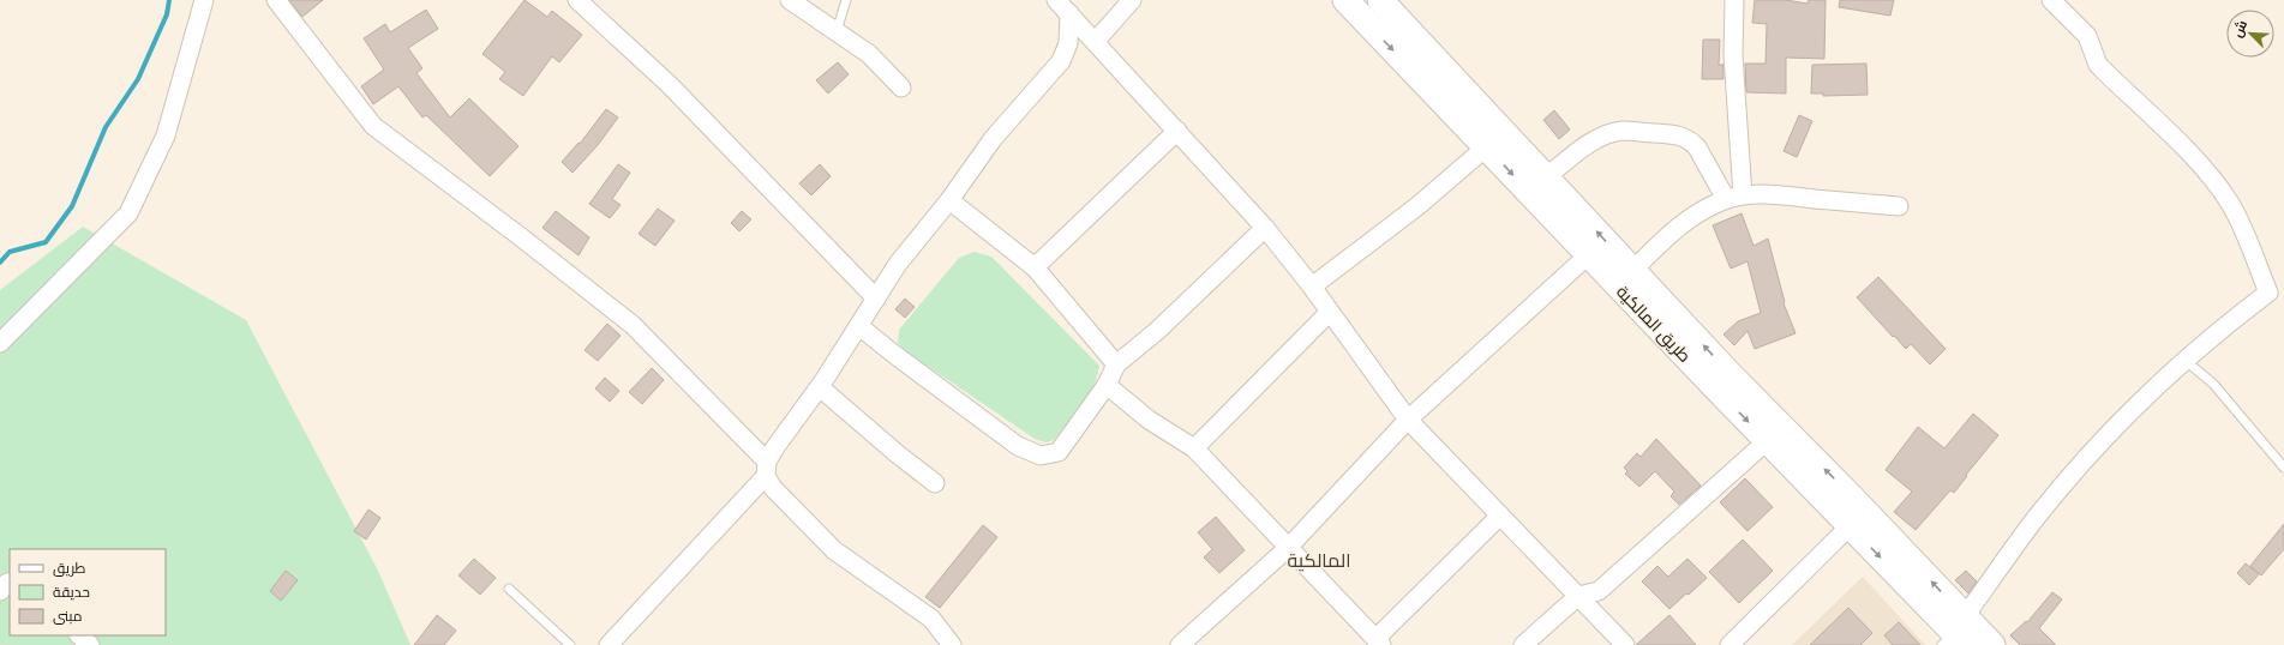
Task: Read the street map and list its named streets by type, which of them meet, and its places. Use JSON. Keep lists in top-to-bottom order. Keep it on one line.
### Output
{"streets":{"main road":["طريق المالكية"]},"districts":["المالكية"],"legend":["طريق","حديقة","مبنى"],"north":"top left"}
